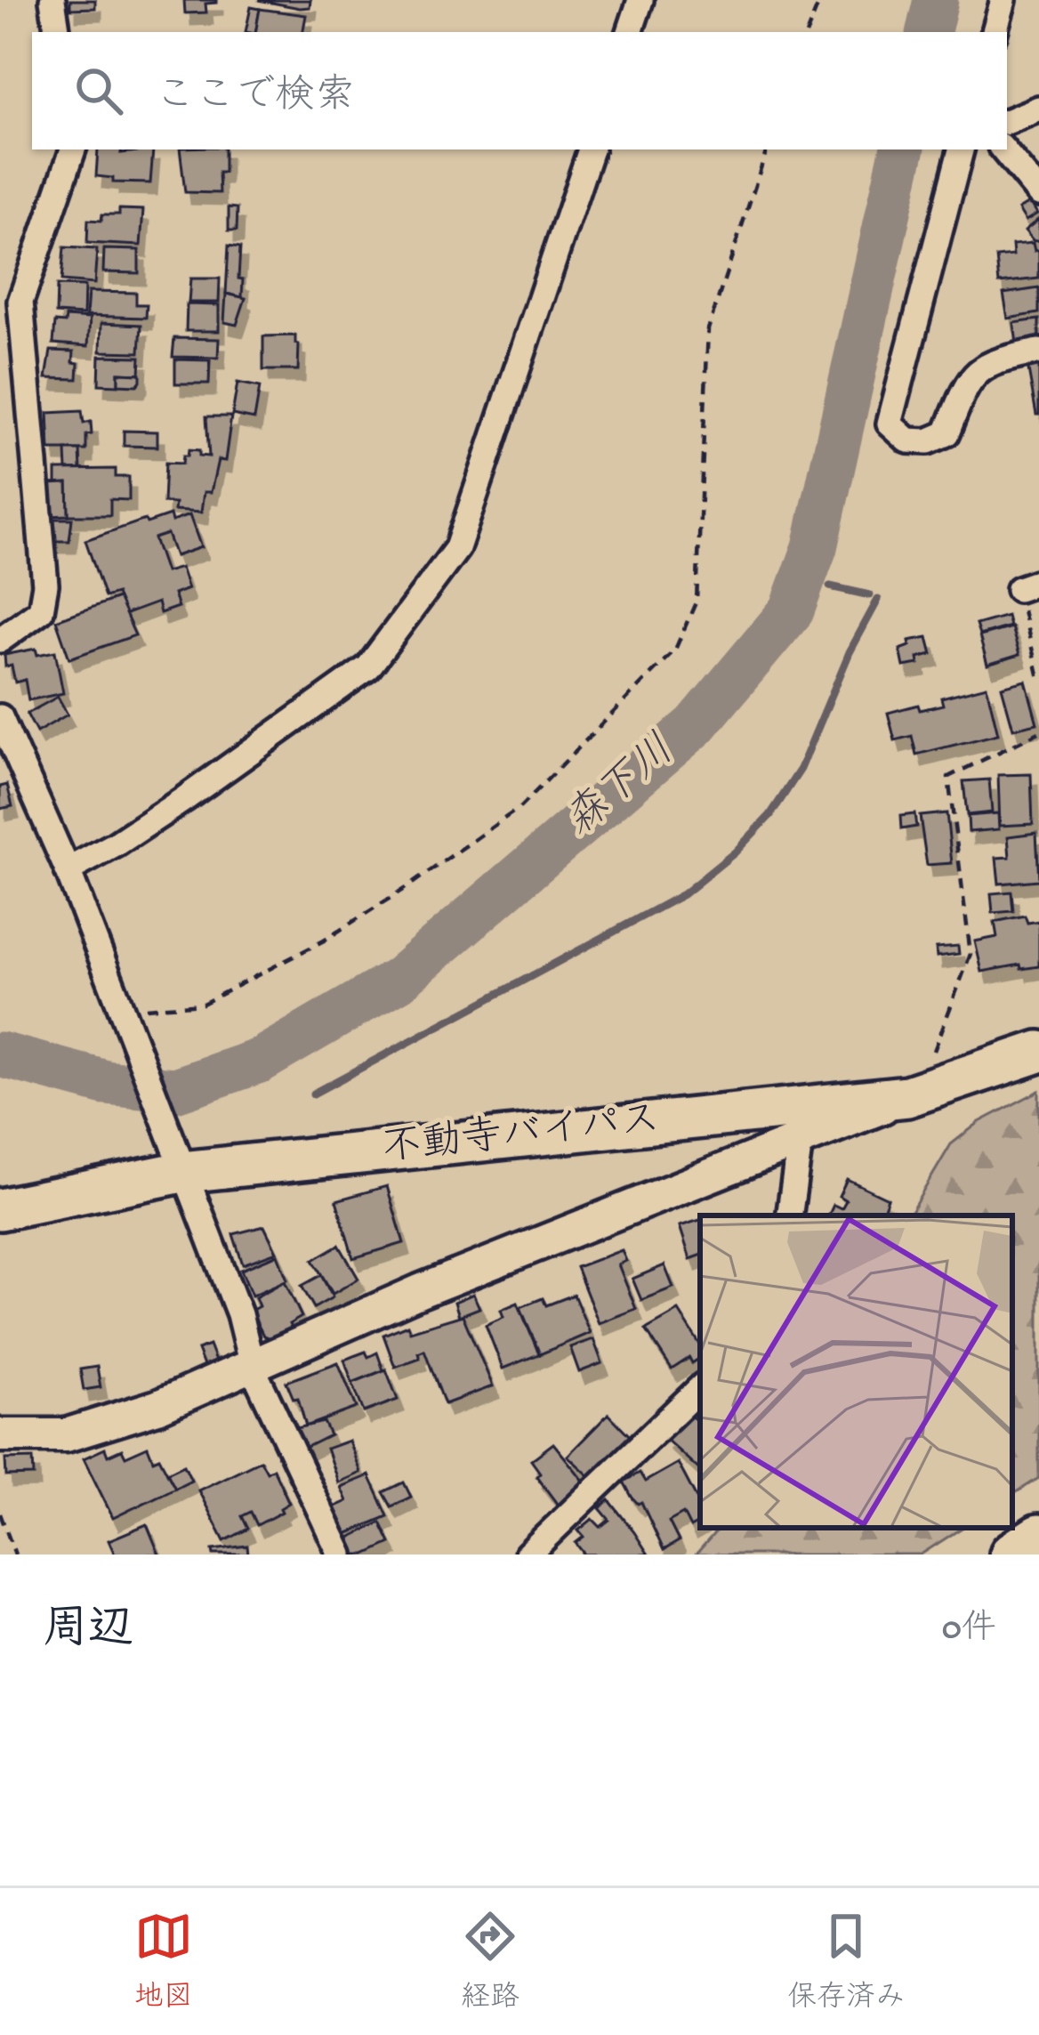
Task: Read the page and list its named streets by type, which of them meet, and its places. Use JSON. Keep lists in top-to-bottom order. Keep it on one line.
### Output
{"streets":{"highway":["不動寺バイパス"]},"water":["森下川"],"page":{"search":"ここで検索","heading":["周辺","0件"],"nav":["地図","経路","保存済み"]}}
